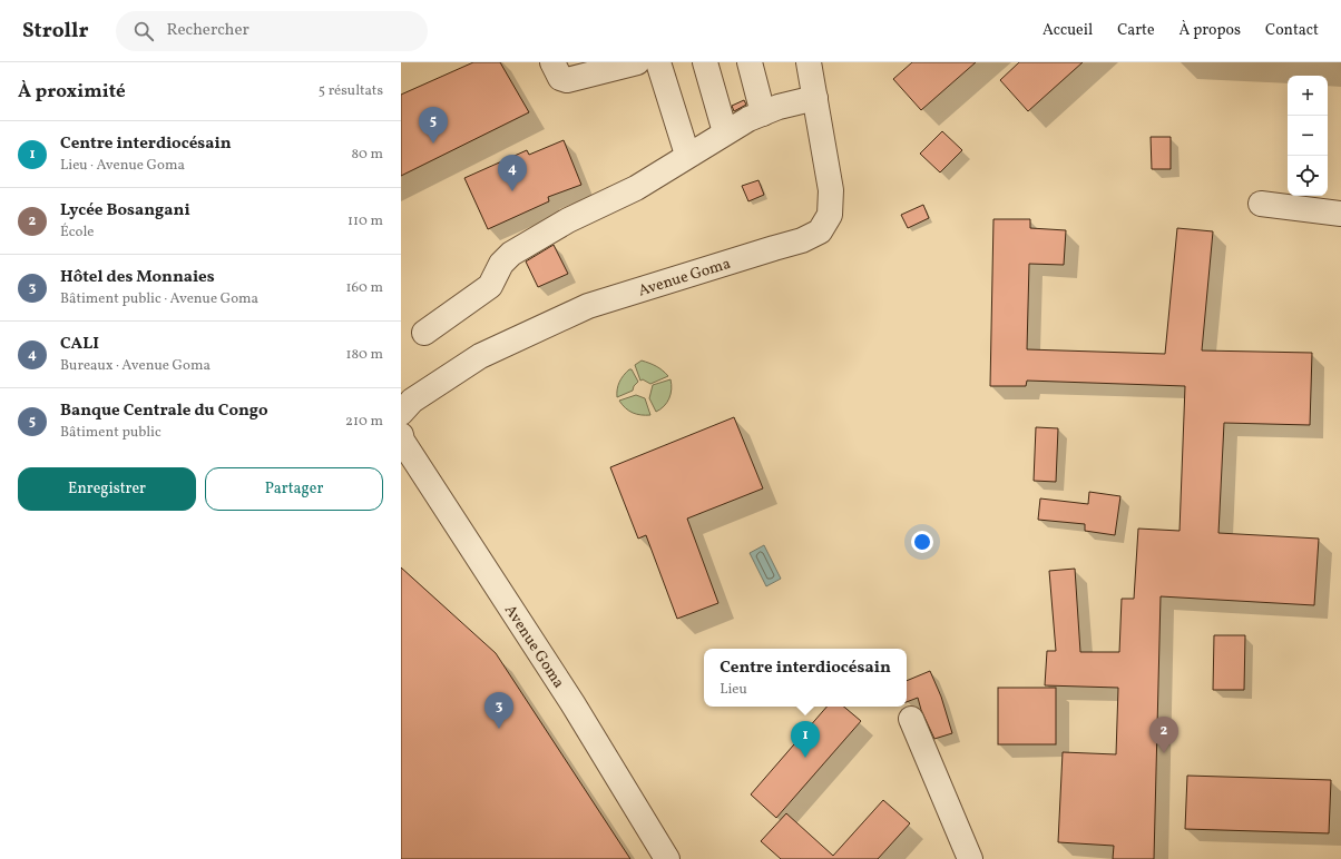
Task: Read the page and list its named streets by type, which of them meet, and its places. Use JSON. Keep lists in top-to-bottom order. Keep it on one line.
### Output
{"streets":{"street":["Avenue Goma"]},"page":{"header":"Strollr","search":"Rechercher","nav":["Accueil","Carte","À propos","Contact"],"heading":["À proximité","5 résultats"],"map_buttons":["+","−"],"pins":["5","4","3","2","1"],"list":[{"mark":"1","name":"Centre interdiocésain","note":"Lieu · Avenue Goma","value":"80 m"},{"mark":"2","name":"Lycée Bosangani","note":"École","value":"110 m"},{"mark":"3","name":"Hôtel des Monnaies","note":"Bâtiment public · Avenue Goma","value":"160 m"},{"mark":"4","name":"CALI","note":"Bureaux · Avenue Goma","value":"180 m"},{"mark":"5","name":"Banque Centrale du Congo","note":"Bâtiment public","value":"210 m"}],"buttons":["Enregistrer","Partager"],"popup":["Centre interdiocésain","Lieu"]}}
